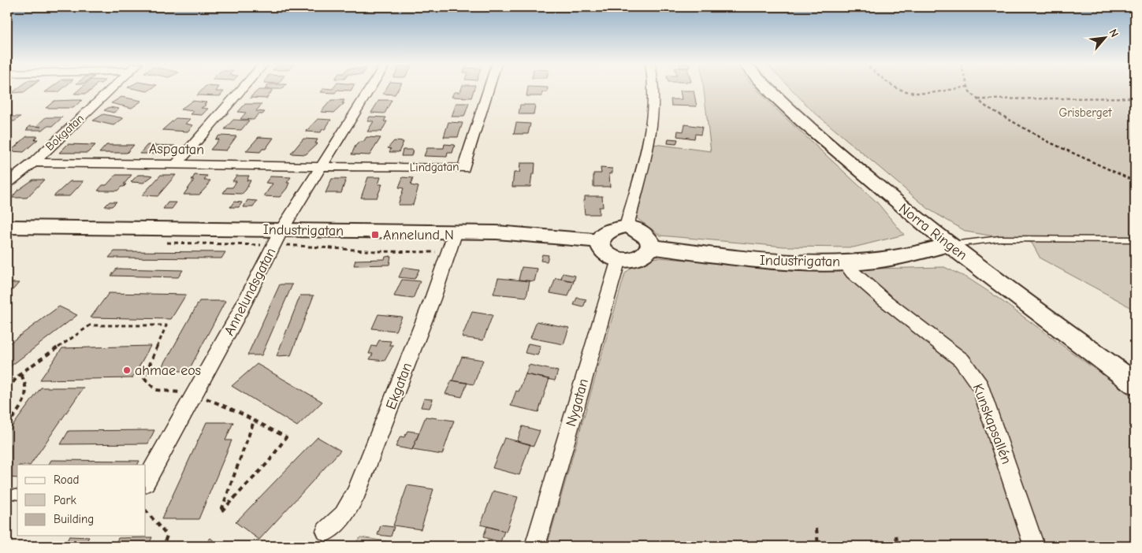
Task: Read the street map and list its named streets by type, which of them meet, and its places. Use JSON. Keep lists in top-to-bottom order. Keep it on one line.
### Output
{"streets":{"street":["Bokgatan","Aspgatan","Lindgatan","Industrigatan","Norra Ringen","Annelundsgatan","Ekgatan","Nygatan","Kunskapsallén"]},"crossings":[["Bokgatan","Aspgatan"],["Aspgatan","Lindgatan"],["Aspgatan","Annelundsgatan"],["Lindgatan","Annelundsgatan"],["Industrigatan","Norra Ringen"],["Industrigatan","Annelundsgatan"],["Industrigatan","Ekgatan"],["Industrigatan","Nygatan"],["Industrigatan","Kunskapsallén"]],"parks":["Grisberget"],"places":{"transit":["Annelund N"],"other":["ahmae eos"]},"legend":["Road","Park","Building"],"north":"top right"}
